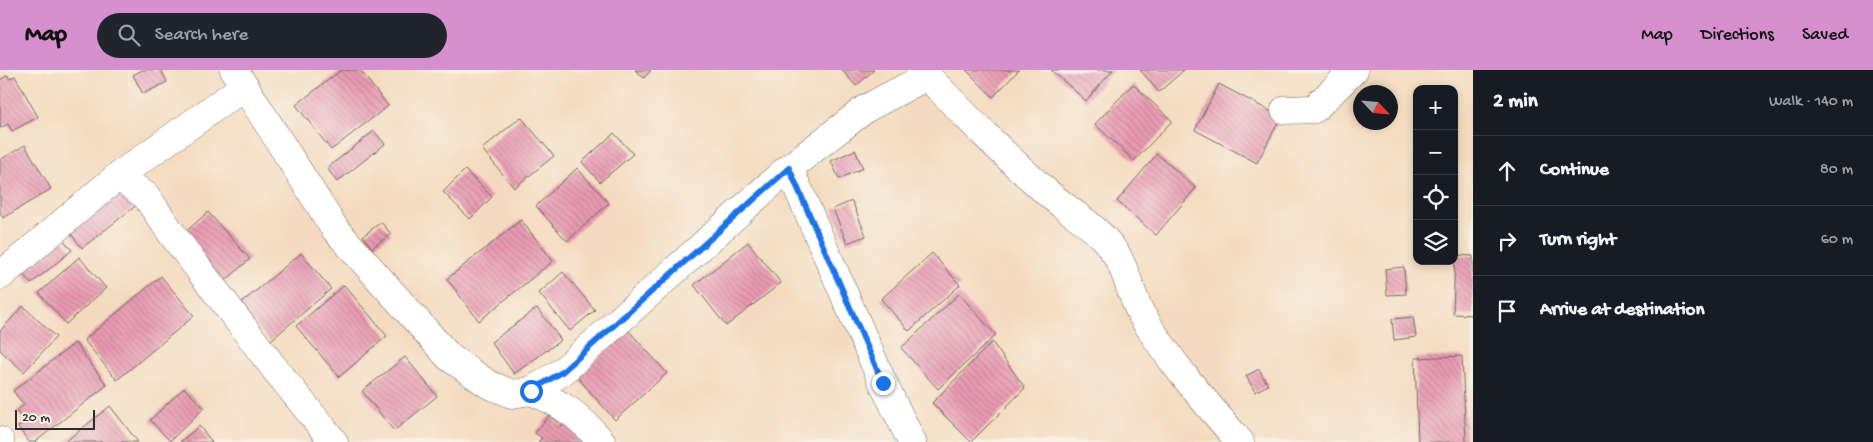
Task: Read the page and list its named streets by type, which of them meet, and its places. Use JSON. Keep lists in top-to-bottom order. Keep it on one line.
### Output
{"scale_bar":"20 m","north":"bottom right","page":{"header":"Map","search":"Search here","nav":["Map","Directions","Saved"],"heading":["2 min","Walk · 140 m"],"map_buttons":["+","−"],"list":[["Continue","80 m"],["Turn right","60 m"],"Arrive at destination"],"scale":"20 m"}}
